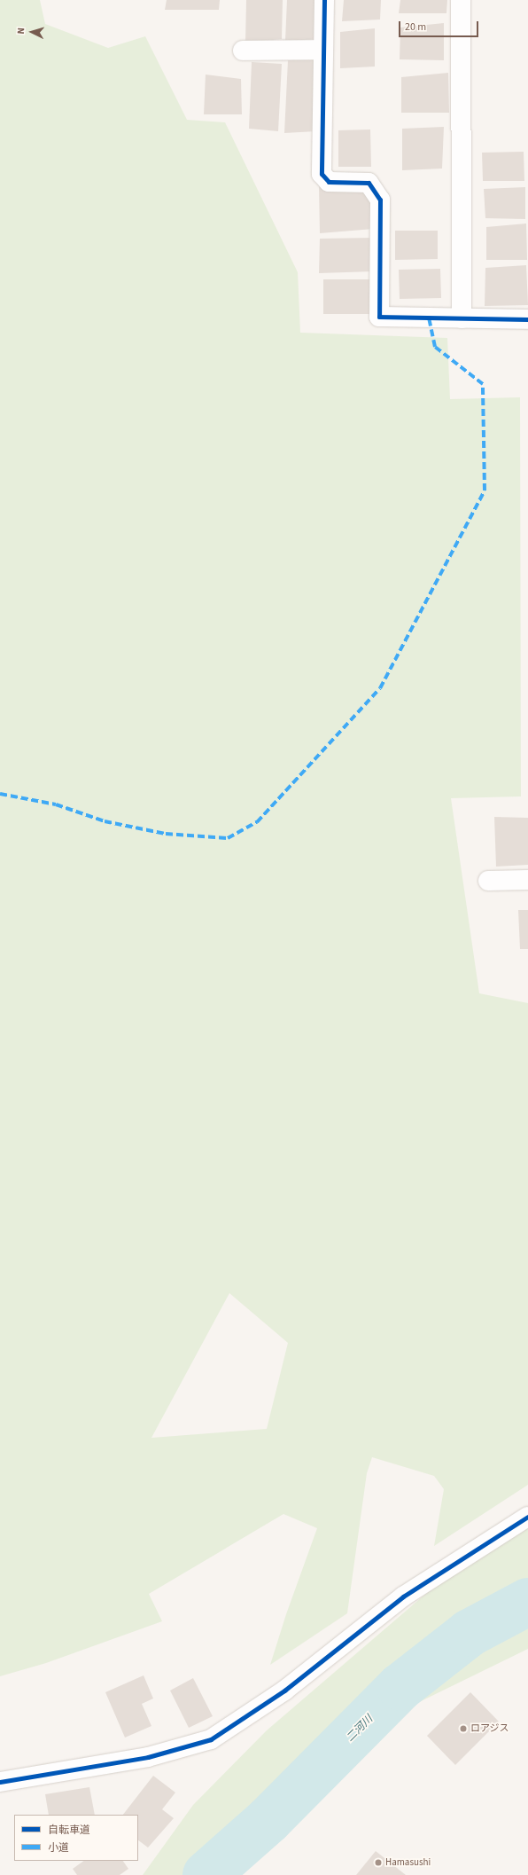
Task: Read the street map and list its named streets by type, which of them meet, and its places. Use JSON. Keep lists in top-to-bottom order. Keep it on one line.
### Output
{"water":["二河川"],"places":["ロアジス","Hamasushi"],"legend":["自転車道","小道"],"scale_bar":"20 m","north":"left"}
